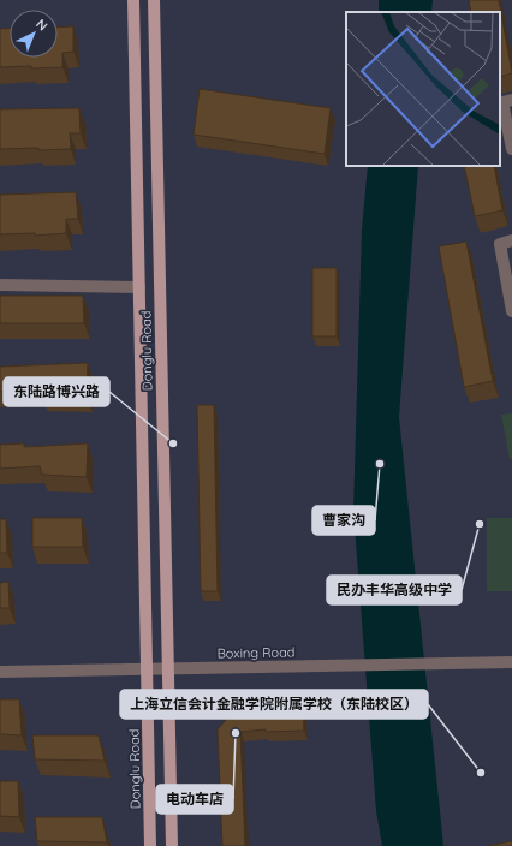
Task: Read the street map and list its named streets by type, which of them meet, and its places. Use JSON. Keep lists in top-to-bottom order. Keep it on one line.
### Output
{"streets":{"main road":["Donglu Road"],"street":["Boxing Road"]},"crossings":[["Donglu Road","Boxing Road"]],"places":["东陆路博兴路","曹家沟","民办丰华高级中学","电动车店","上海立信会计金融学院附属学校（东陆校区）"],"north":"top right"}
